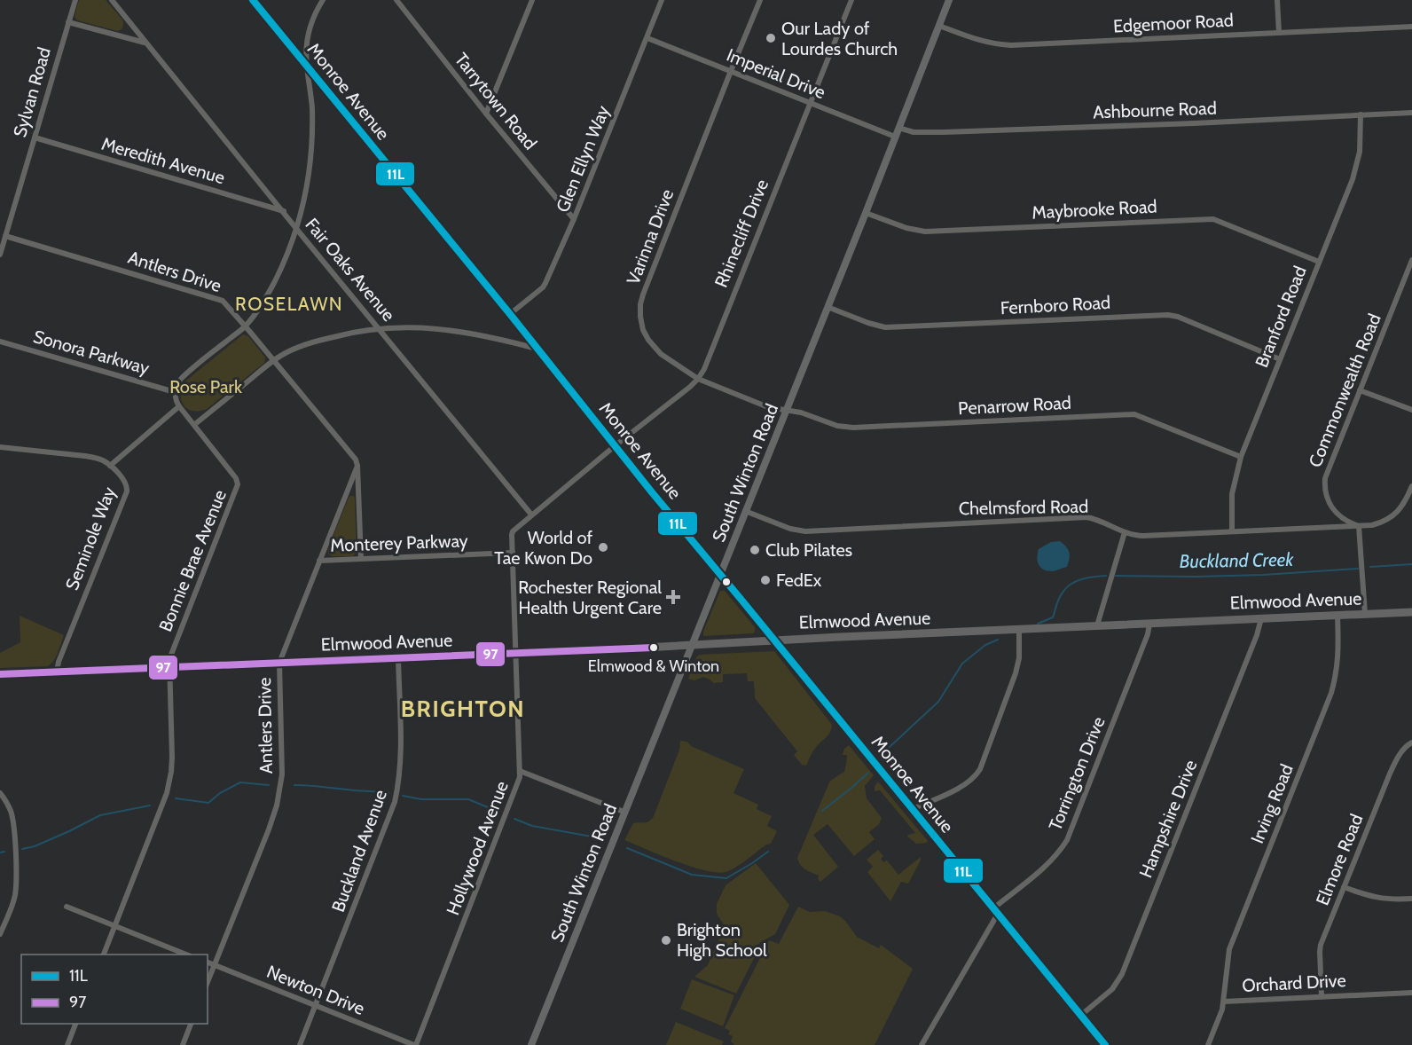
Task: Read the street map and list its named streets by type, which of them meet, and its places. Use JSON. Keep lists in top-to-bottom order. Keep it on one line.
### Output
{"streets":{"main road":["Monroe Avenue","South Winton Road","Elmwood Avenue"],"street":["Edgemoor Road","Imperial Drive","Sylvan Road","Tarrytown Road","Ashbourne Road","Glen Ellyn Way","Meredith Avenue","Maybrooke Road","Rhinecliff Drive","Varinna Drive","Fair Oaks Avenue","Antlers Drive","Fernboro Road","Branford Road","Sonora Parkway","Commonwealth Road","Penarrow Road","Chelmsford Road","Seminole Way","Monterey Parkway","Bonnie Brae Avenue","Torrington Drive","Irving Road","Hampshire Drive","Hollywood Avenue","Buckland Avenue","Elmore Road","Orchard Drive","Newton Drive"]},"crossings":[["Edgemoor Road","South Winton Road"],["Imperial Drive","Glen Ellyn Way"],["Imperial Drive","Rhinecliff Drive"],["Imperial Drive","Varinna Drive"],["Imperial Drive","South Winton Road"],["Monroe Avenue","Glen Ellyn Way"],["Monroe Avenue","Rhinecliff Drive"],["Monroe Avenue","South Winton Road"],["Monroe Avenue","Elmwood Avenue"],["Monroe Avenue","Torrington Drive"],["Monroe Avenue","Hampshire Drive"],["Monroe Avenue","Hollywood Avenue"],["Sylvan Road","Meredith Avenue"],["Sylvan Road","Antlers Drive"],["Tarrytown Road","Glen Ellyn Way"],["Ashbourne Road","Branford Road"],["Ashbourne Road","South Winton Road"],["Meredith Avenue","Fair Oaks Avenue"],["Maybrooke Road","Branford Road"],["Maybrooke Road","South Winton Road"],["Rhinecliff Drive","Varinna Drive"],["Rhinecliff Drive","Hollywood Avenue"],["Varinna Drive","Penarrow Road"],["Varinna Drive","South Winton Road"],["Fair Oaks Avenue","Hollywood Avenue"],["Antlers Drive","Monterey Parkway"],["Antlers Drive","Elmwood Avenue"],["Antlers Drive","Newton Drive"],["Fernboro Road","Branford Road"],["Fernboro Road","South Winton Road"],["Branford Road","Penarrow Road"],["Branford Road","Chelmsford Road"],["Commonwealth Road","Chelmsford Road"],["Penarrow Road","South Winton Road"],["South Winton Road","Chelmsford Road"],["South Winton Road","Elmwood Avenue"],["Seminole Way","Elmwood Avenue"],["Monterey Parkway","Hollywood Avenue"],["Bonnie Brae Avenue","Elmwood Avenue"],["Elmwood Avenue","Torrington Drive"],["Elmwood Avenue","Irving Road"],["Elmwood Avenue","Hampshire Drive"],["Elmwood Avenue","Hollywood Avenue"],["Elmwood Avenue","Buckland Avenue"],["Irving Road","Orchard Drive"],["Hollywood Avenue","Newton Drive"],["Buckland Avenue","Newton Drive"],["Elmore Road","Orchard Drive"]],"districts":["ROSELAWN","BRIGHTON"],"water":["Buckland Creek"],"parks":["Rose Park"],"places":{"other":["Our Lady of Lourdes Church","World of Tae Kwon Do","Club Pilates","FedEx","Elmwood & Winton","Brighton High School"],"health":["Rochester Regional Health Urgent Care"]},"lines":["transit line 11L","transit line 97"],"legend":["11L","97"]}
